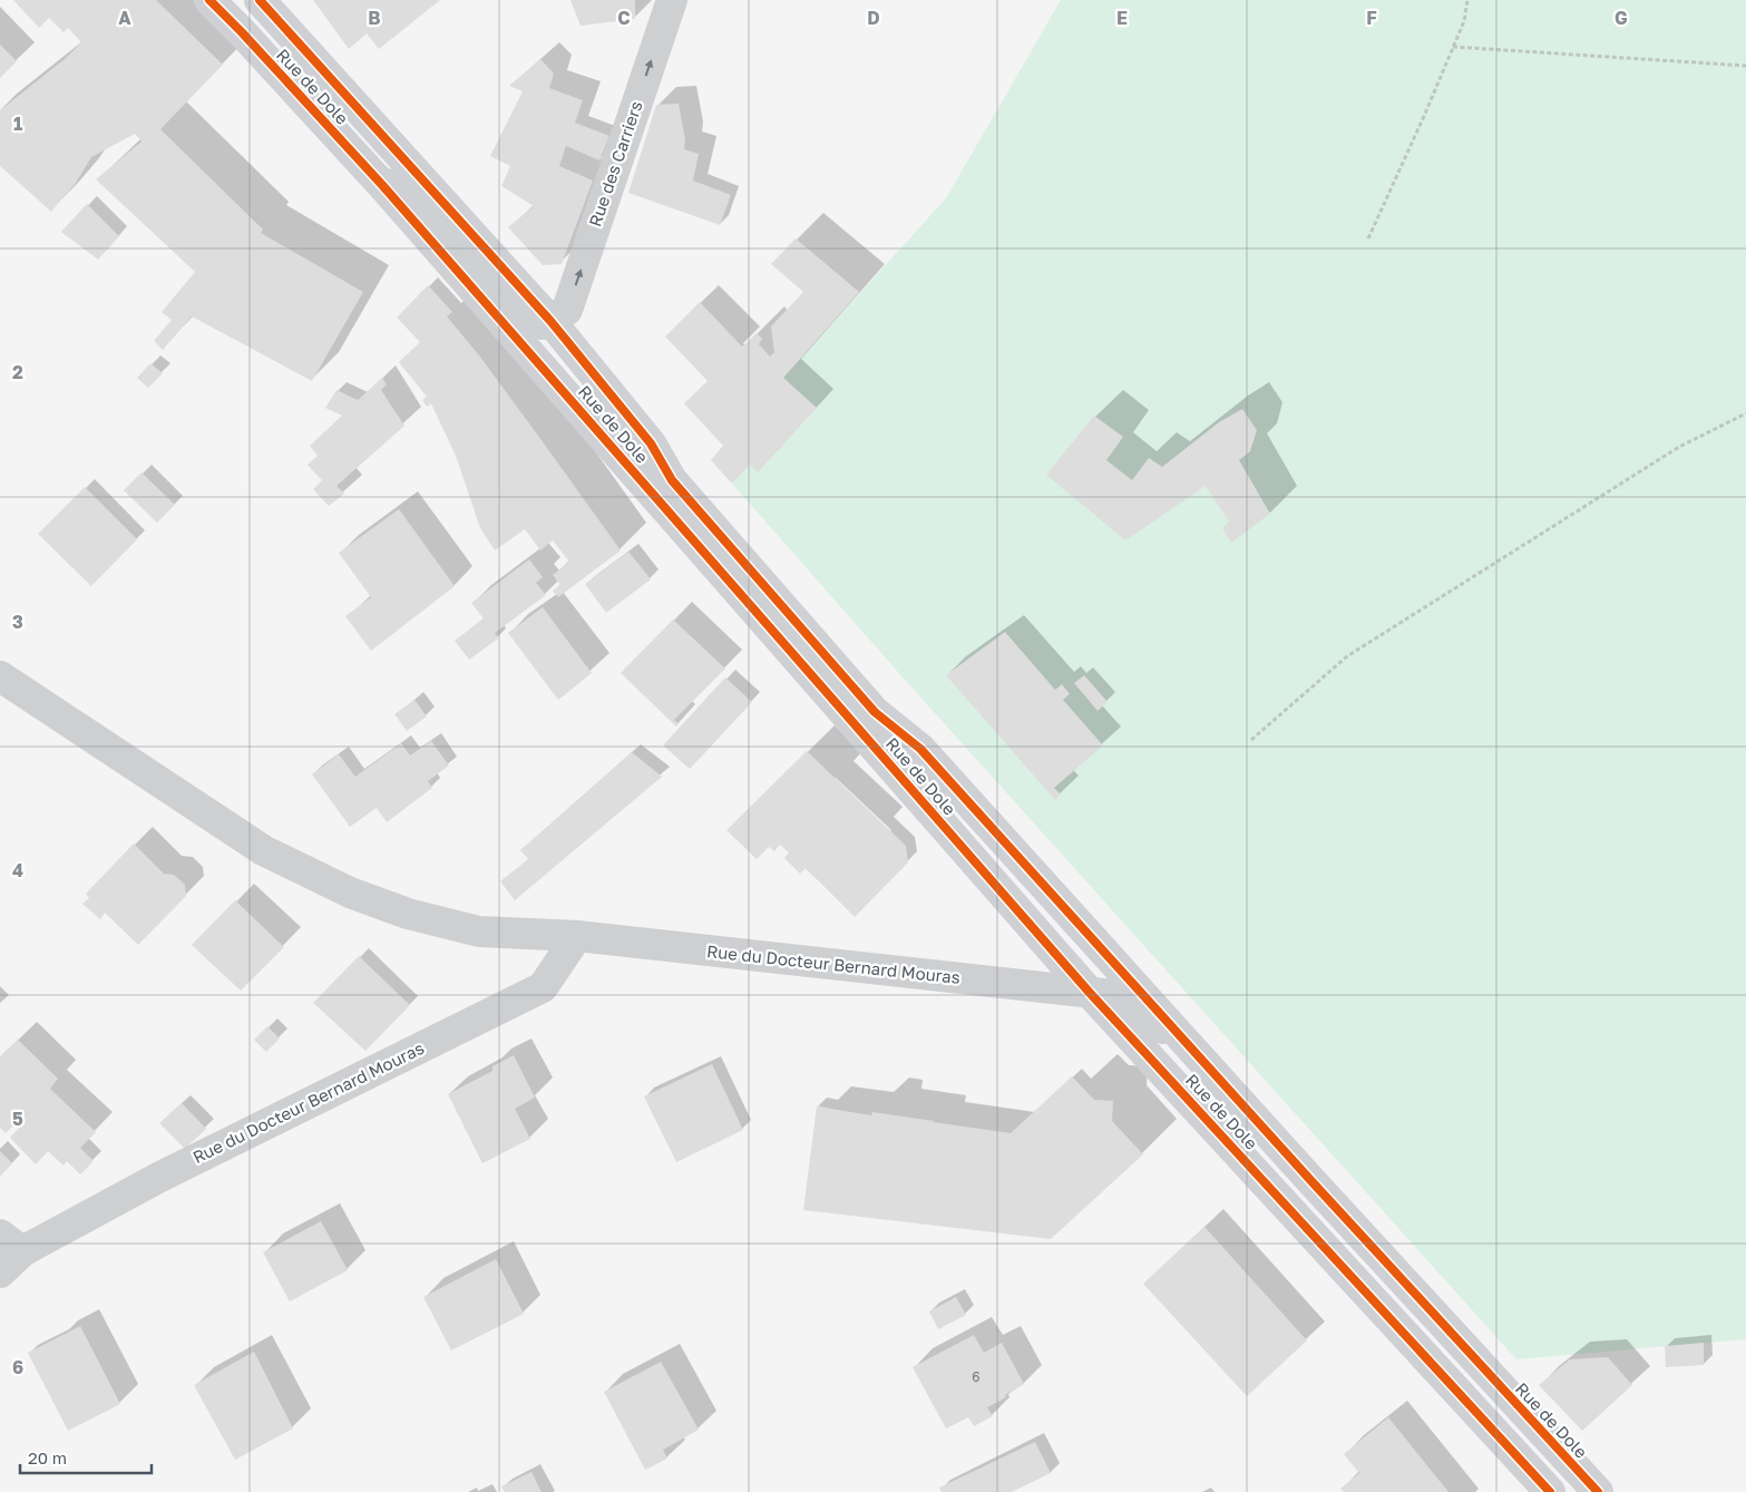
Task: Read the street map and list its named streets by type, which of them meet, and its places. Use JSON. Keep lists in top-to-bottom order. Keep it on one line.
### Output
{"streets":{"main road":["Rue de Dole"],"street":["Rue des Carriers","Rue du Docteur Bernard Mouras"]},"crossings":[["Rue de Dole","Rue des Carriers"],["Rue de Dole","Rue du Docteur Bernard Mouras"]],"one_way":["Rue des Carriers"],"house_numbers":["6"],"scale_bar":"20 m","grid":{"columns":["A","B","C","D","E","F","G"],"rows":["1","2","3","4","5","6"]}}
